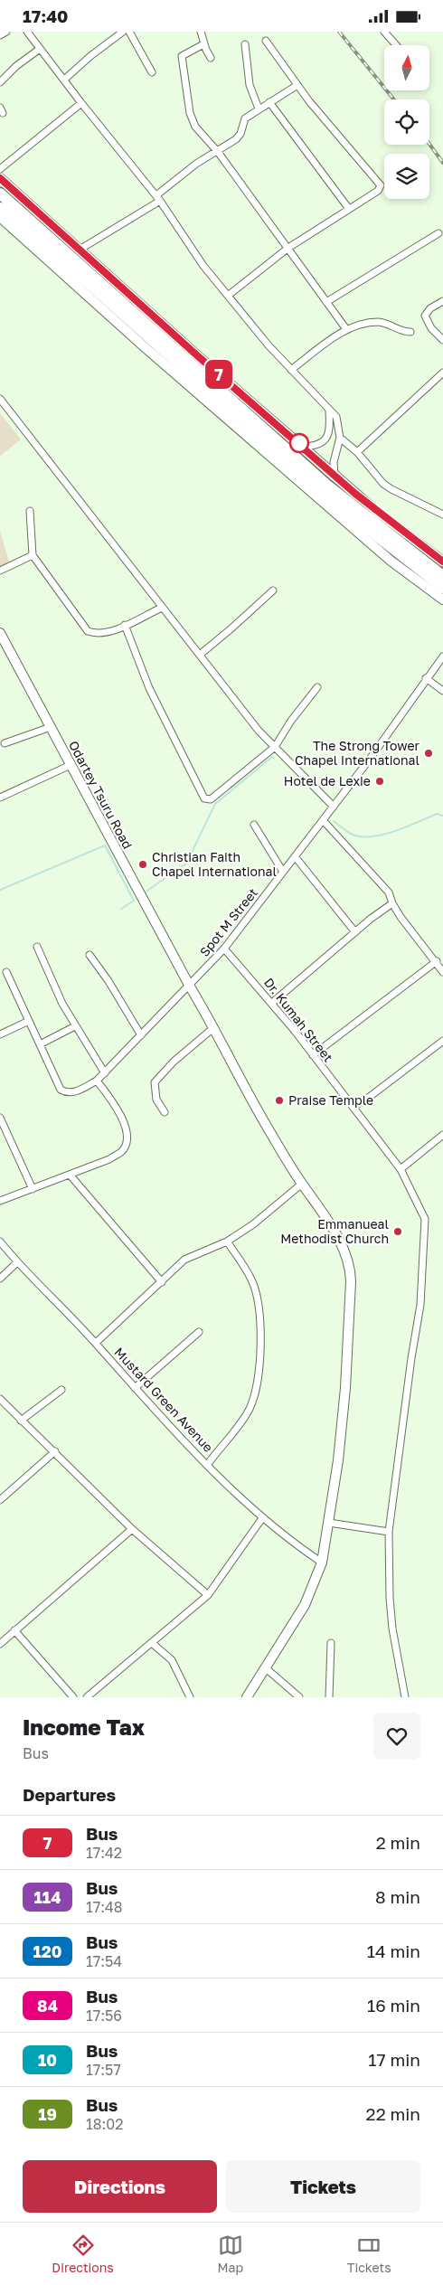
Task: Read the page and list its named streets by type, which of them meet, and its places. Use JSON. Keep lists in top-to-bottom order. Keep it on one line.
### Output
{"streets":{"street":["Odartey Tsuru Road","Spot M Street","Dr. Kumah Street","Mustard Green Avenue"]},"crossings":[["Odartey Tsuru Road","Spot M Street"],["Odartey Tsuru Road","Mustard Green Avenue"],["Spot M Street","Dr. Kumah Street"]],"places":["The Strong Tower Chapel International","Hotel de Lexie","Christian Faith Chapel International","Praise Temple","Emmanueal Methodist Church"],"lines":["bus line 7"],"north":"top","page":{"status":"17:40","on_map":"7","heading":[["Income Tax","Bus"],"Departures"],"list":[{"mark":"7","name":"Bus","note":"17:42","value":"2 min"},{"mark":"114","name":"Bus","note":"17:48","value":"8 min"},{"mark":"120","name":"Bus","note":"17:54","value":"14 min"},{"mark":"84","name":"Bus","note":"17:56","value":"16 min"},{"mark":"10","name":"Bus","note":"17:57","value":"17 min"},{"mark":"19","name":"Bus","note":"18:02","value":"22 min"}],"buttons":["Directions","Tickets"],"tabs":["Directions","Map","Tickets"]}}
